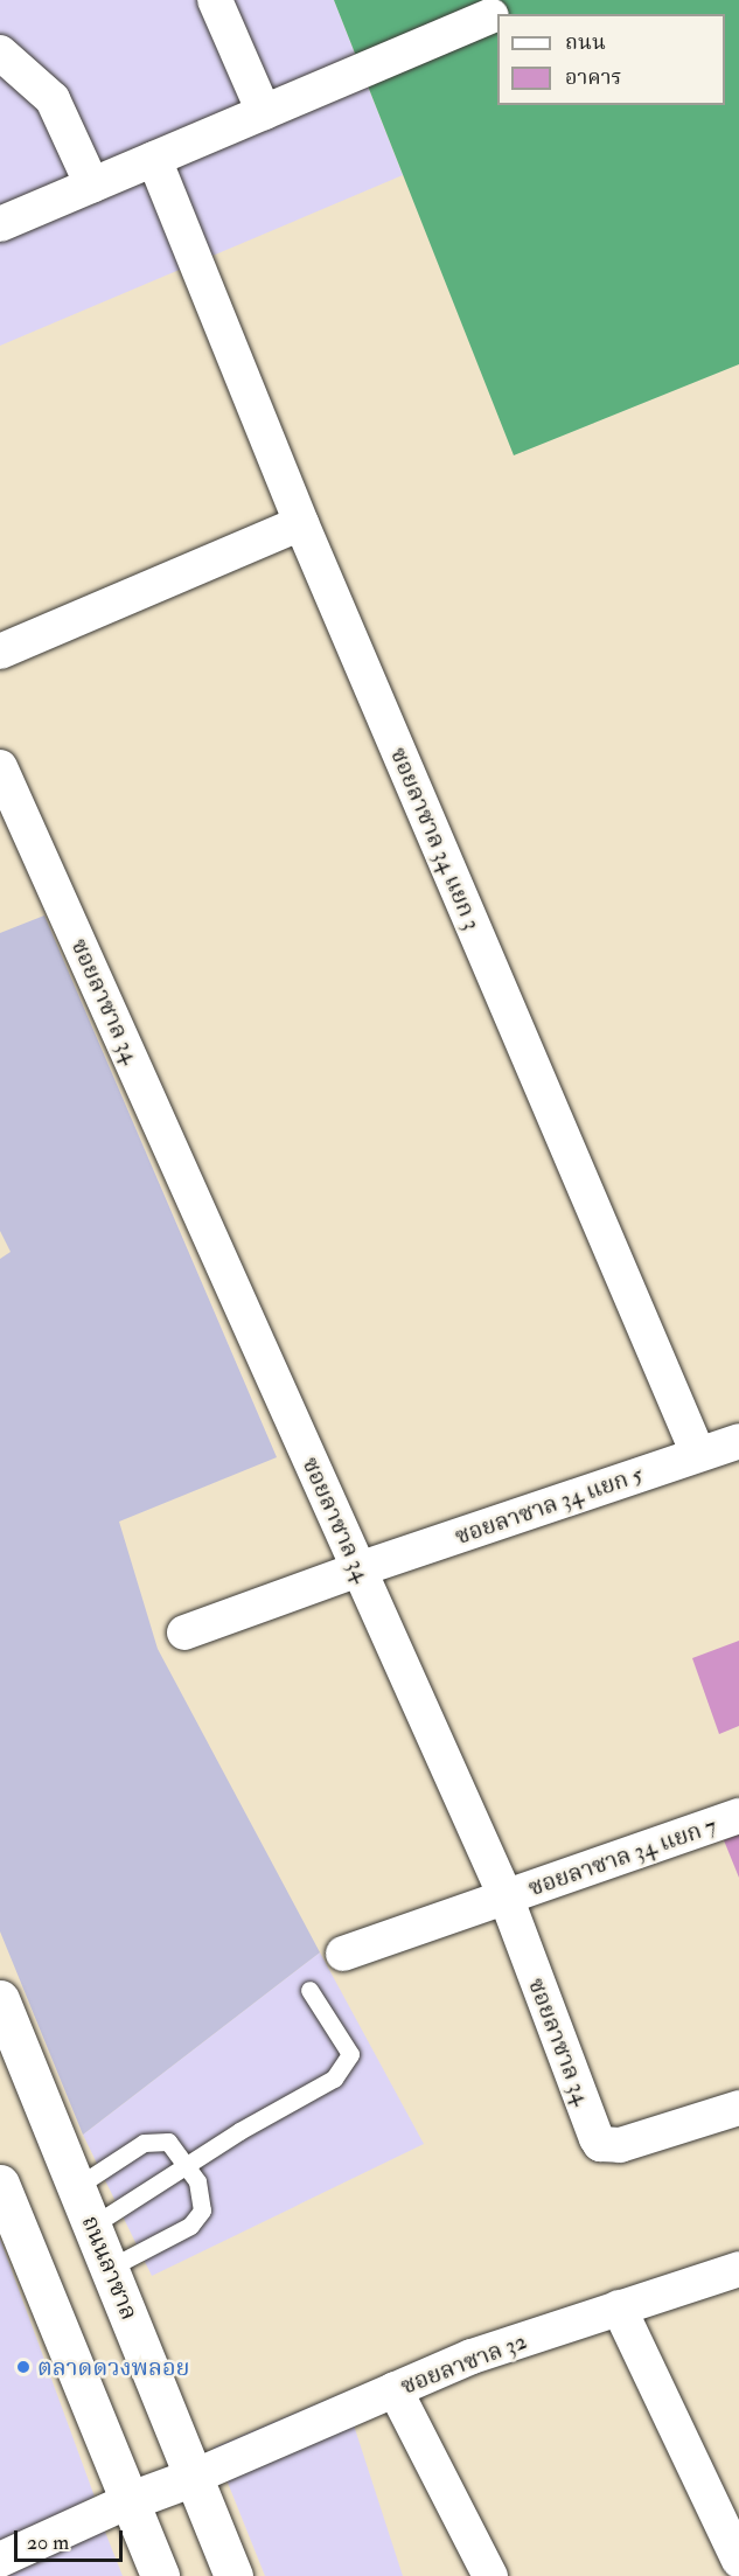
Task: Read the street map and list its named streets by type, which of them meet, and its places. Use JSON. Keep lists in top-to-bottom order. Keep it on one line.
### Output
{"streets":{"street":["ซอยลาซาล 34 แยก 3","ซอยลาซาล 34","ซอยลาซาล 34 แยก 5","ซอยลาซาล 34 แยก 7","ถนนลาซาล","ซอยลาซาล 32"]},"crossings":[["ซอยลาซาล 34 แยก 3","ซอยลาซาล 34 แยก 5"],["ซอยลาซาล 34","ซอยลาซาล 34 แยก 5"],["ซอยลาซาล 34","ซอยลาซาล 34 แยก 7"],["ถนนลาซาล","ซอยลาซาล 32"]],"places":["ตลาดดวงพลอย"],"legend":["ถนน","อาคาร"],"scale_bar":"20 m"}
